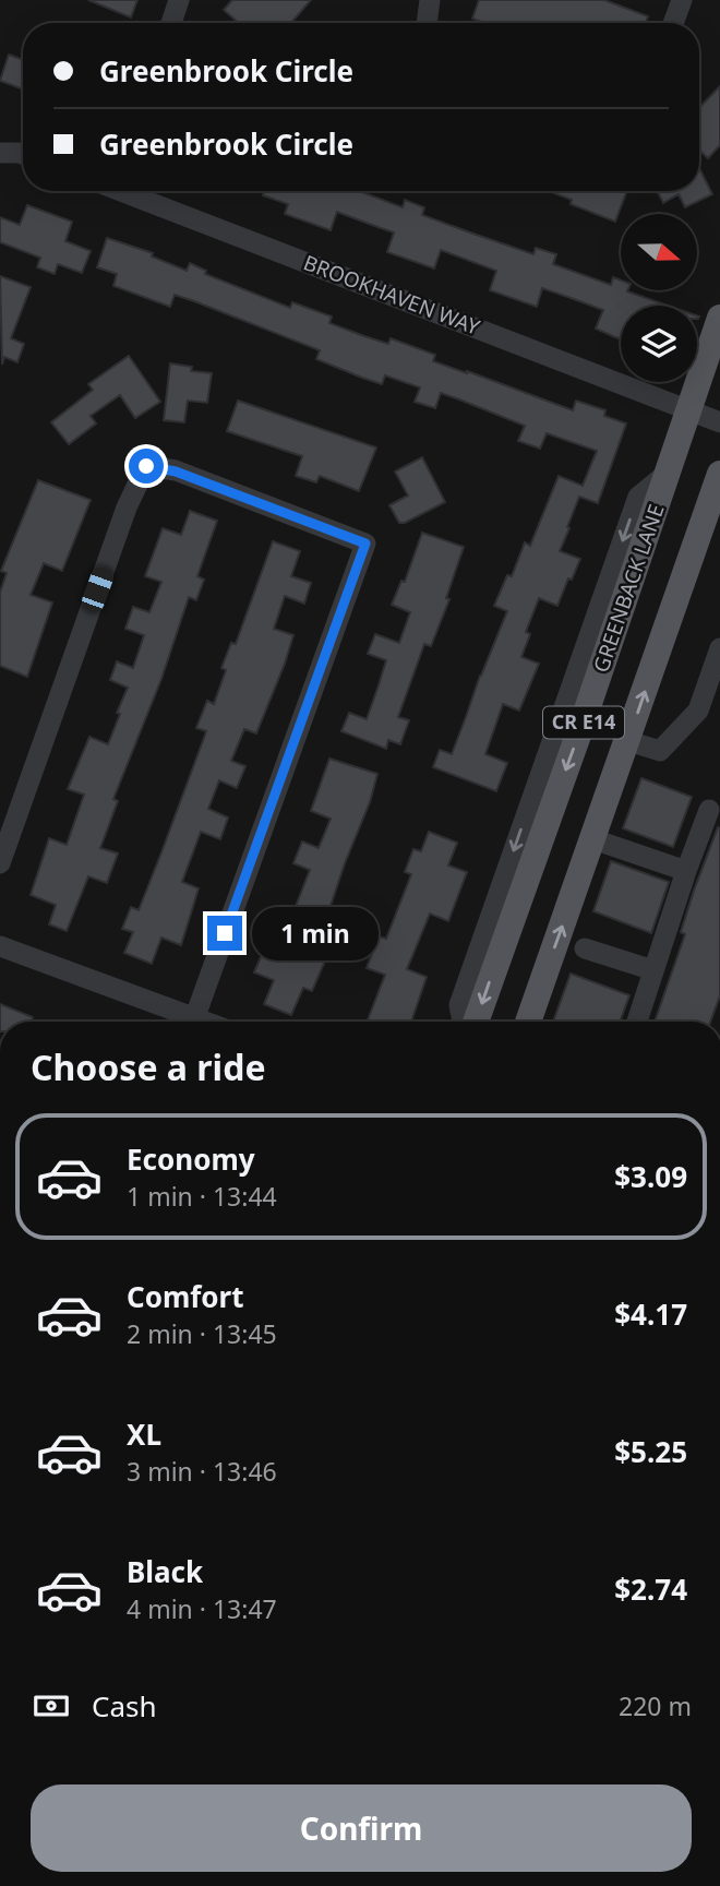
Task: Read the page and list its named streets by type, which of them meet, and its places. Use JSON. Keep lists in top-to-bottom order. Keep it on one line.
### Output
{"streets":{"main road":["GREENBACK LANE","CR E14"],"street":["BROOKHAVEN WAY"]},"crossings":[["BROOKHAVEN WAY","GREENBACK LANE"]],"north":"right","page":{"banner":["Greenbrook Circle","Greenbrook Circle"],"bubble":"1 min","heading":"Choose a ride","list":[{"name":"Economy","note":"1 min · 13:44","value":"$3.09"},{"name":"Comfort","note":"2 min · 13:45","value":"$4.17"},{"name":"XL","note":"3 min · 13:46","value":"$5.25"},{"name":"Black","note":"4 min · 13:47","value":"$2.74"}],"pay":["Cash","220 m"],"buttons":"Confirm"}}
